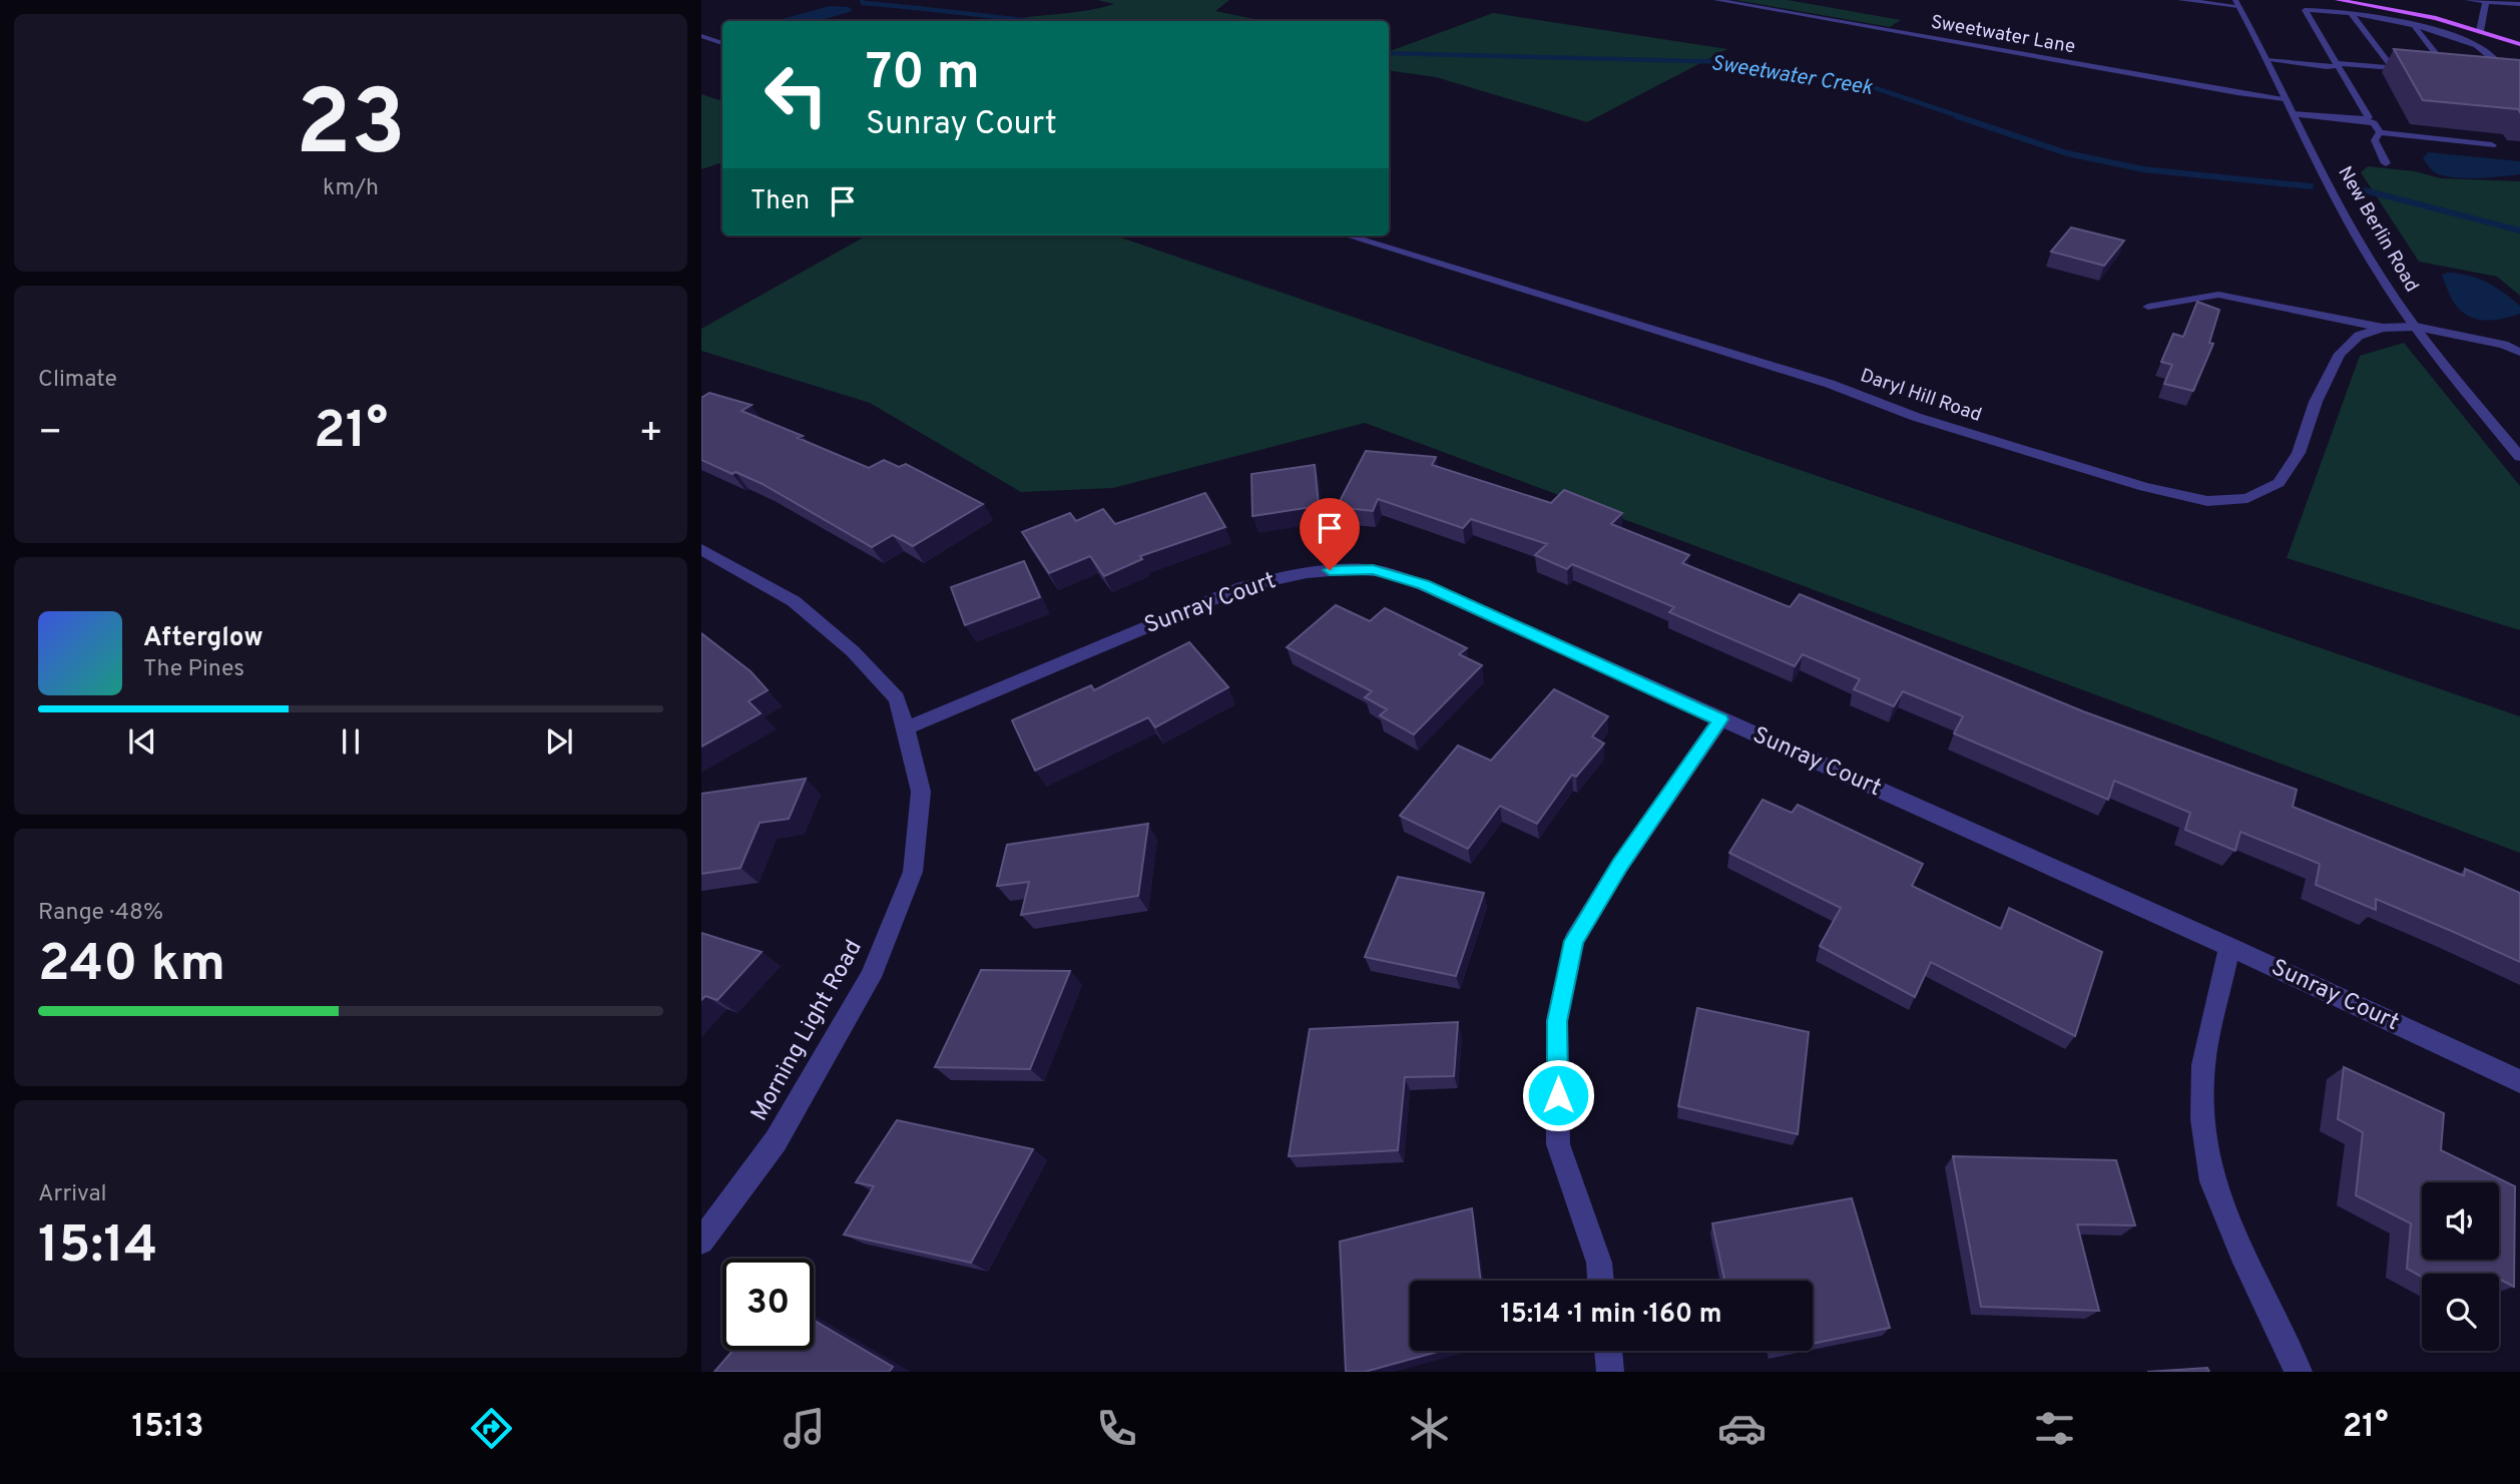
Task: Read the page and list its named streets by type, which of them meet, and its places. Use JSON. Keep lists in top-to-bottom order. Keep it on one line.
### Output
{"streets":{"street":["Sweetwater Lane","New Berlin Road","Daryl Hill Road","Sunray Court","Morning Light Road"]},"crossings":[["Sweetwater Lane","New Berlin Road"],["New Berlin Road","Daryl Hill Road"],["Sunray Court","Morning Light Road"]],"water":["Sweetwater Creek"],"page":{"tile":[["23","km/h"],"Climate",["Range · 48%","240 km"],["Arrival","15:14"]],"turn":["70 m","Sunray Court"],"then":"Then","heat":["−","21°","+"],"song":["Afterglow","The Pines"],"limit":"30","trip":"15:14 · 1 min · 160 m","tabs":["15:13","21°"]}}
